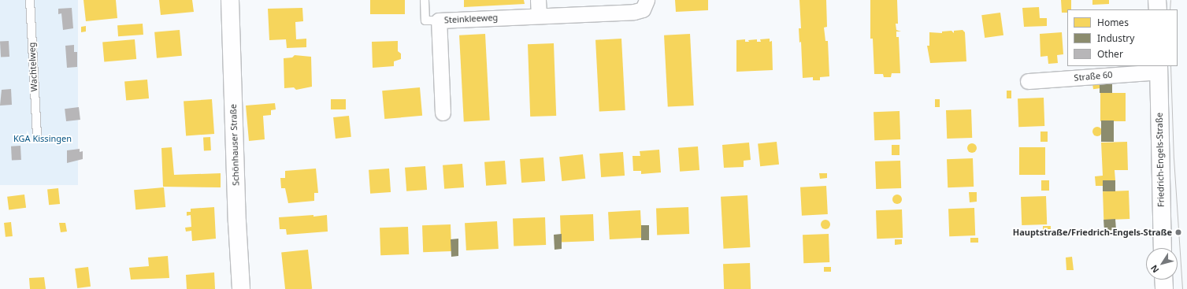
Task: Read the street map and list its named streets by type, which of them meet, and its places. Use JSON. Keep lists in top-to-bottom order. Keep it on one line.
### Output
{"streets":{"street":["Steinkleeweg","Straße 60","Schönhauser Straße","Friedrich-Engels-Straße"],"lane":["Wachtelweg"]},"crossings":[["Straße 60","Friedrich-Engels-Straße"]],"parks":["KGA Kissingen"],"places":["Hauptstraße/Friedrich-Engels-Straße"],"legend":["Homes","Industry","Other"],"north":"bottom left"}
